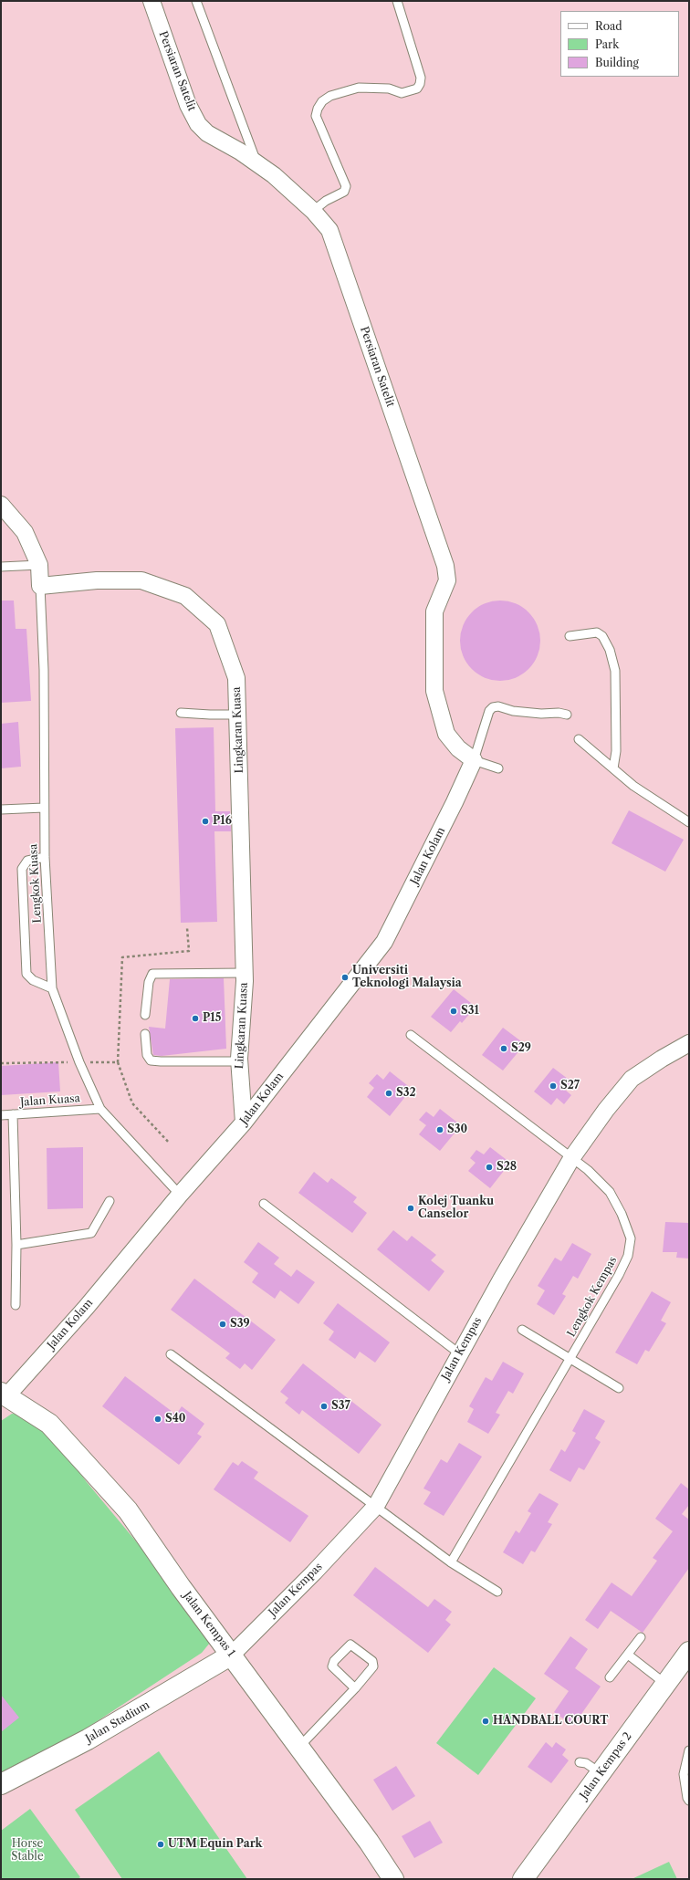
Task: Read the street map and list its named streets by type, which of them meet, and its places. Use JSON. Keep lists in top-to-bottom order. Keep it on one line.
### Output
{"streets":{"street":["Persiaran Satelit","Lingkaran Kuasa","Jalan Kolam","Jalan Kempas","Jalan Kempas 1","Jalan Stadium","Jalan Kempas 2"],"lane":["Lengkok Kuasa","Jalan Kuasa","Lengkok Kempas"]},"crossings":[["Persiaran Satelit","Jalan Kolam"],["Lingkaran Kuasa","Jalan Kolam"],["Lingkaran Kuasa","Lengkok Kuasa"],["Jalan Kolam","Lengkok Kuasa"],["Jalan Kolam","Jalan Kempas 1"],["Lengkok Kuasa","Jalan Kuasa"],["Lengkok Kempas","Jalan Kempas"],["Jalan Kempas","Jalan Kempas 1"],["Jalan Kempas","Jalan Stadium"],["Jalan Kempas 1","Jalan Stadium"]],"parks":["Horse Stable"],"places":["P16","Universiti Teknologi Malaysia","S31","P15","S29","S27","S32","S30","S28","Kolej Tuanku Canselor","S39","S37","S40","HANDBALL COURT","UTM Equin Park"],"legend":["Road","Park","Building"]}
